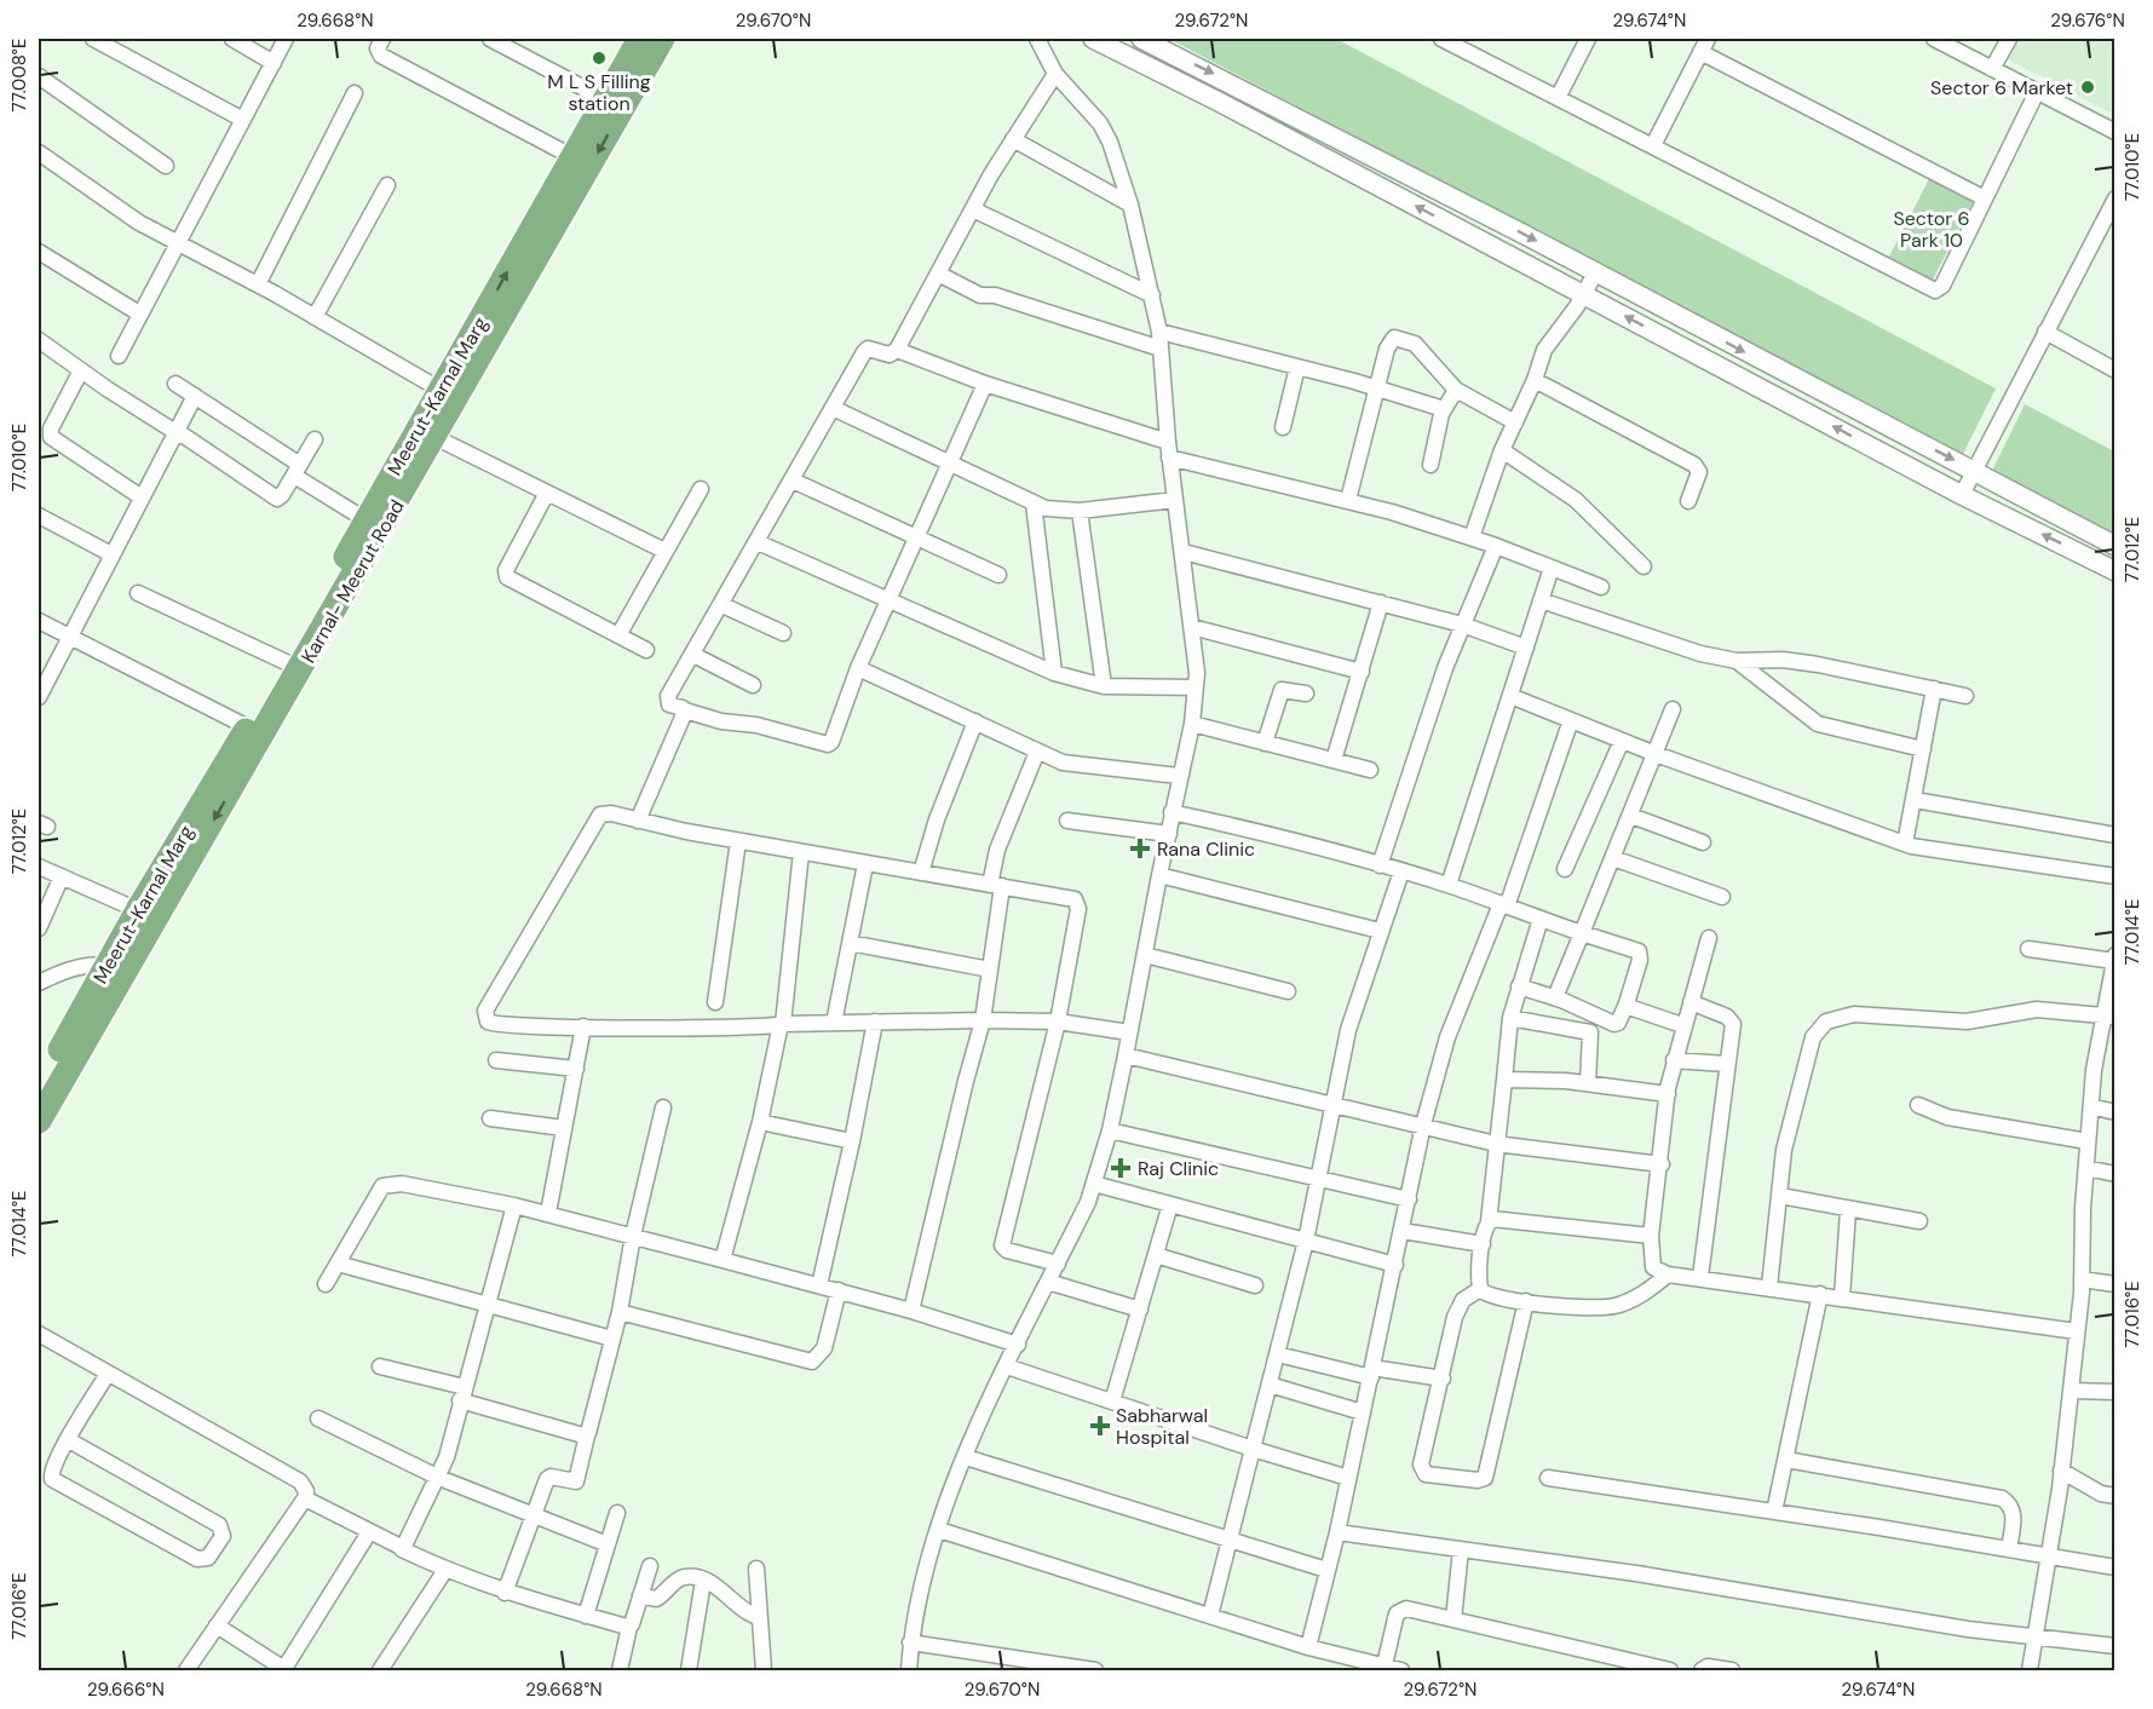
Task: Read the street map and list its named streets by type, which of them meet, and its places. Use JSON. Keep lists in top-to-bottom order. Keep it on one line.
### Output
{"streets":{"highway":["Meerut-Karnal Marg","Karnal- Meerut Road"]},"crossings":[["Meerut-Karnal Marg","Karnal- Meerut Road"]],"one_way":["Karnal- Meerut Road"],"parks":["Sector 6 Park 10"],"places":{"other":["M L S Filling station","Sector 6 Market"],"health":["Rana Clinic","Raj Clinic","Sabharwal Hospital"]},"coordinates":["29.668°N","29.670°N","29.672°N","29.674°N","29.676°N","77.008°E","77.010°E","77.012°E","77.014°E","77.016°E","29.666°N"]}
